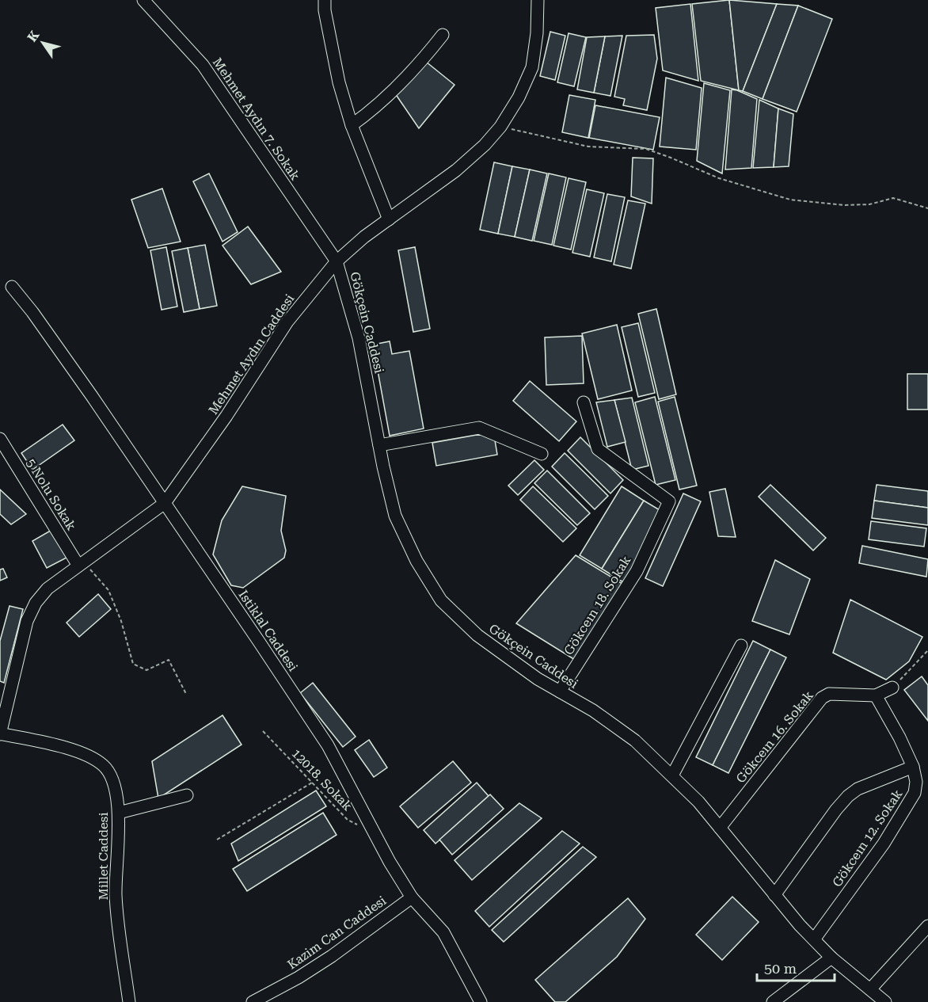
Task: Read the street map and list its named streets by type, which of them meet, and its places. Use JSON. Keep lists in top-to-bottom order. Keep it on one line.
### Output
{"streets":{"street":["Mehmet Aydın 7. Sokak","Gökçein Caddesi","Mehmet Aydın Caddesi","5 Nolu Sokak","Gökceın 18. Sokak","Istiklal Caddesi","Gökceın 16. Sokak","Gökceın 12. Sokak","Millet Caddesi","Kazim Can Caddesi"],"path":["12018. Sokak"]},"crossings":[["Mehmet Aydın 7. Sokak","Gökçein Caddesi"],["Mehmet Aydın 7. Sokak","Mehmet Aydın Caddesi"],["Gökçein Caddesi","Mehmet Aydın Caddesi"],["Gökçein Caddesi","Gökceın 18. Sokak"],["Gökçein Caddesi","Gökceın 16. Sokak"],["Gökçein Caddesi","Gökceın 12. Sokak"],["Mehmet Aydın Caddesi","5 Nolu Sokak"],["Mehmet Aydın Caddesi","Istiklal Caddesi"],["Mehmet Aydın Caddesi","Millet Caddesi"],["Istiklal Caddesi","12018. Sokak"],["Istiklal Caddesi","Kazim Can Caddesi"],["Gökceın 16. Sokak","Gökceın 12. Sokak"]],"scale_bar":"50 m","north":"top left"}
